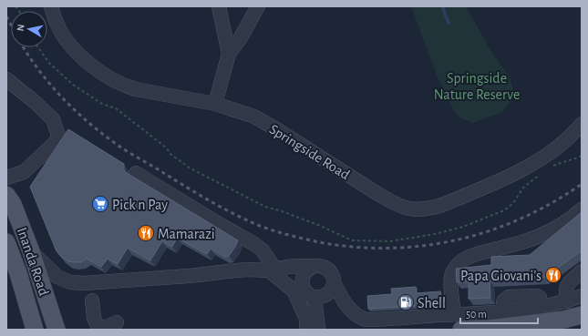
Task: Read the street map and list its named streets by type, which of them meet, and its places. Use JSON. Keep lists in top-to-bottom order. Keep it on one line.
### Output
{"streets":{"main road":["Inanda Road"],"street":["Springside Road"]},"parks":["Springside Nature Reserve"],"places":{"supermarket":["Pick n Pay"],"restaurant":["Mamarazi","Papa Giovani's"],"fuel station":["Shell"]},"scale_bar":"50 m","north":"left"}
